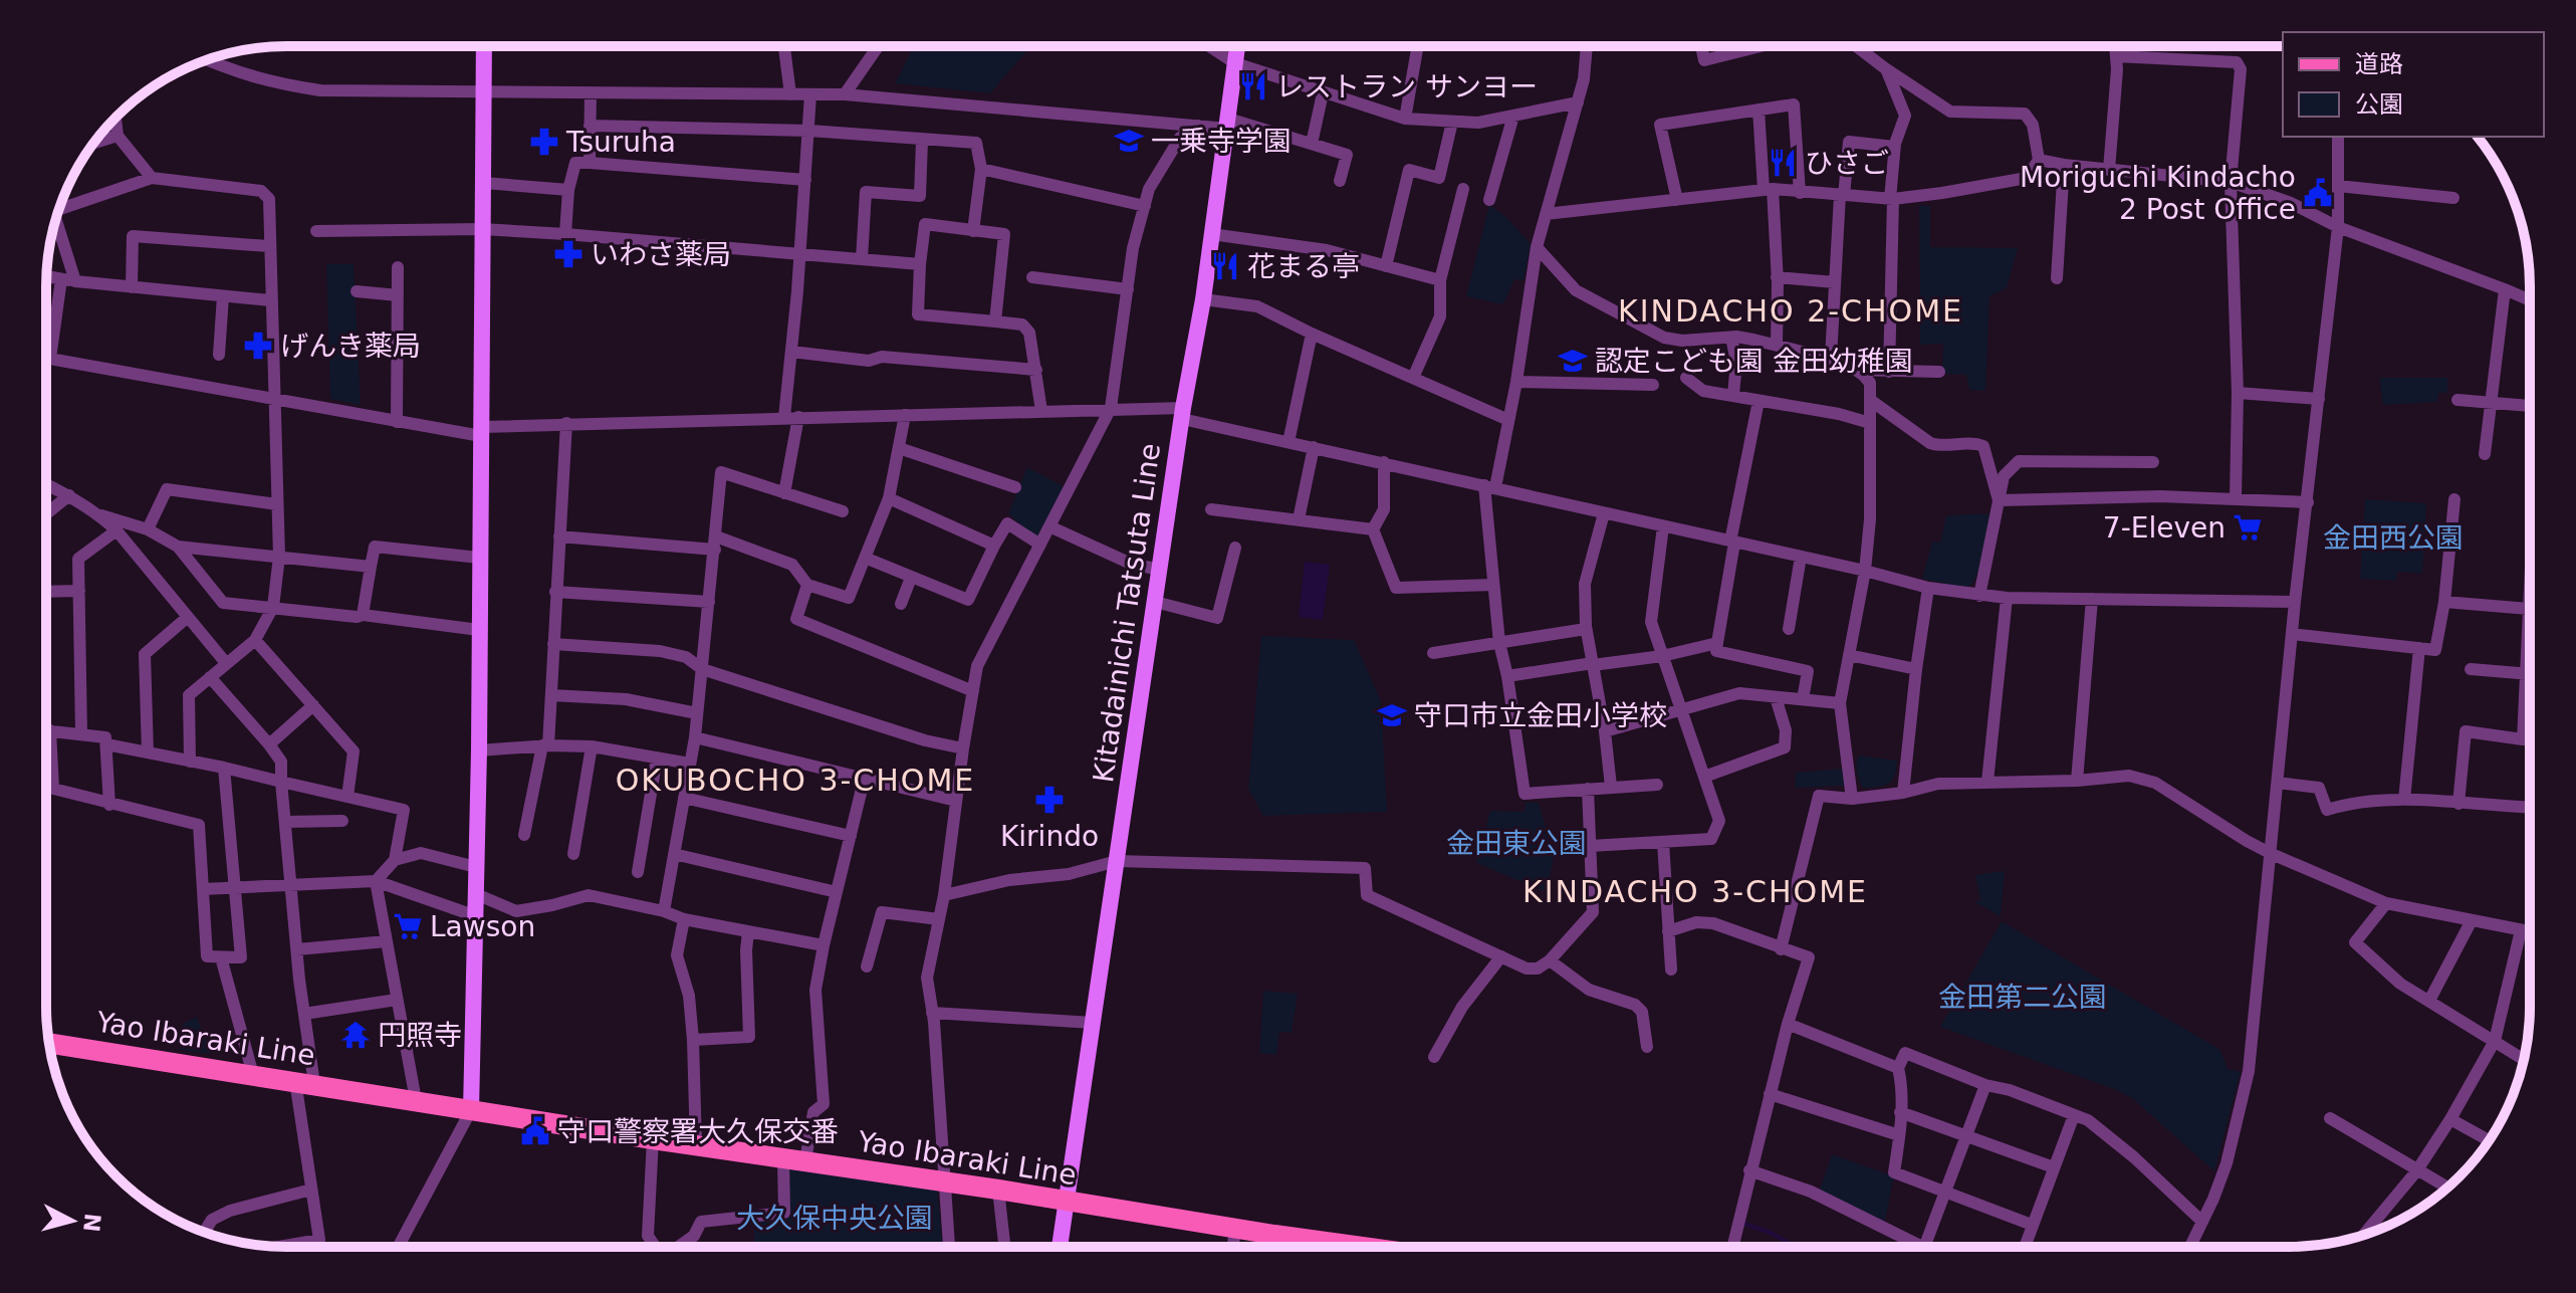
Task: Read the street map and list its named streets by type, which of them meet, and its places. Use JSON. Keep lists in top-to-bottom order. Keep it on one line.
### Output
{"streets":{"main road":["Kitadainichi Tatsuta Line","Yao Ibaraki Line"]},"crossings":[["Kitadainichi Tatsuta Line","Yao Ibaraki Line"]],"districts":["KINDACHO 2-CHOME","OKUBOCHO 3-CHOME","KINDACHO 3-CHOME"],"parks":["金田西公園","金田東公園","金田第二公園","大久保中央公園"],"places":{"restaurant":["レストラン サンヨー","ひさご","花まる亭"],"school or university":["一乗寺学園","認定こども園 金田幼稚園","守口市立金田小学校"],"pharmacy":["Tsuruha","いわさ薬局","げんき薬局","Kirindo"],"public building":["Moriguchi Kindacho 2 Post Office","守口警察署大久保交番"],"supermarket":["7-Eleven","Lawson"],"temple":["円照寺"]},"legend":["道路","公園"],"north":"right"}
